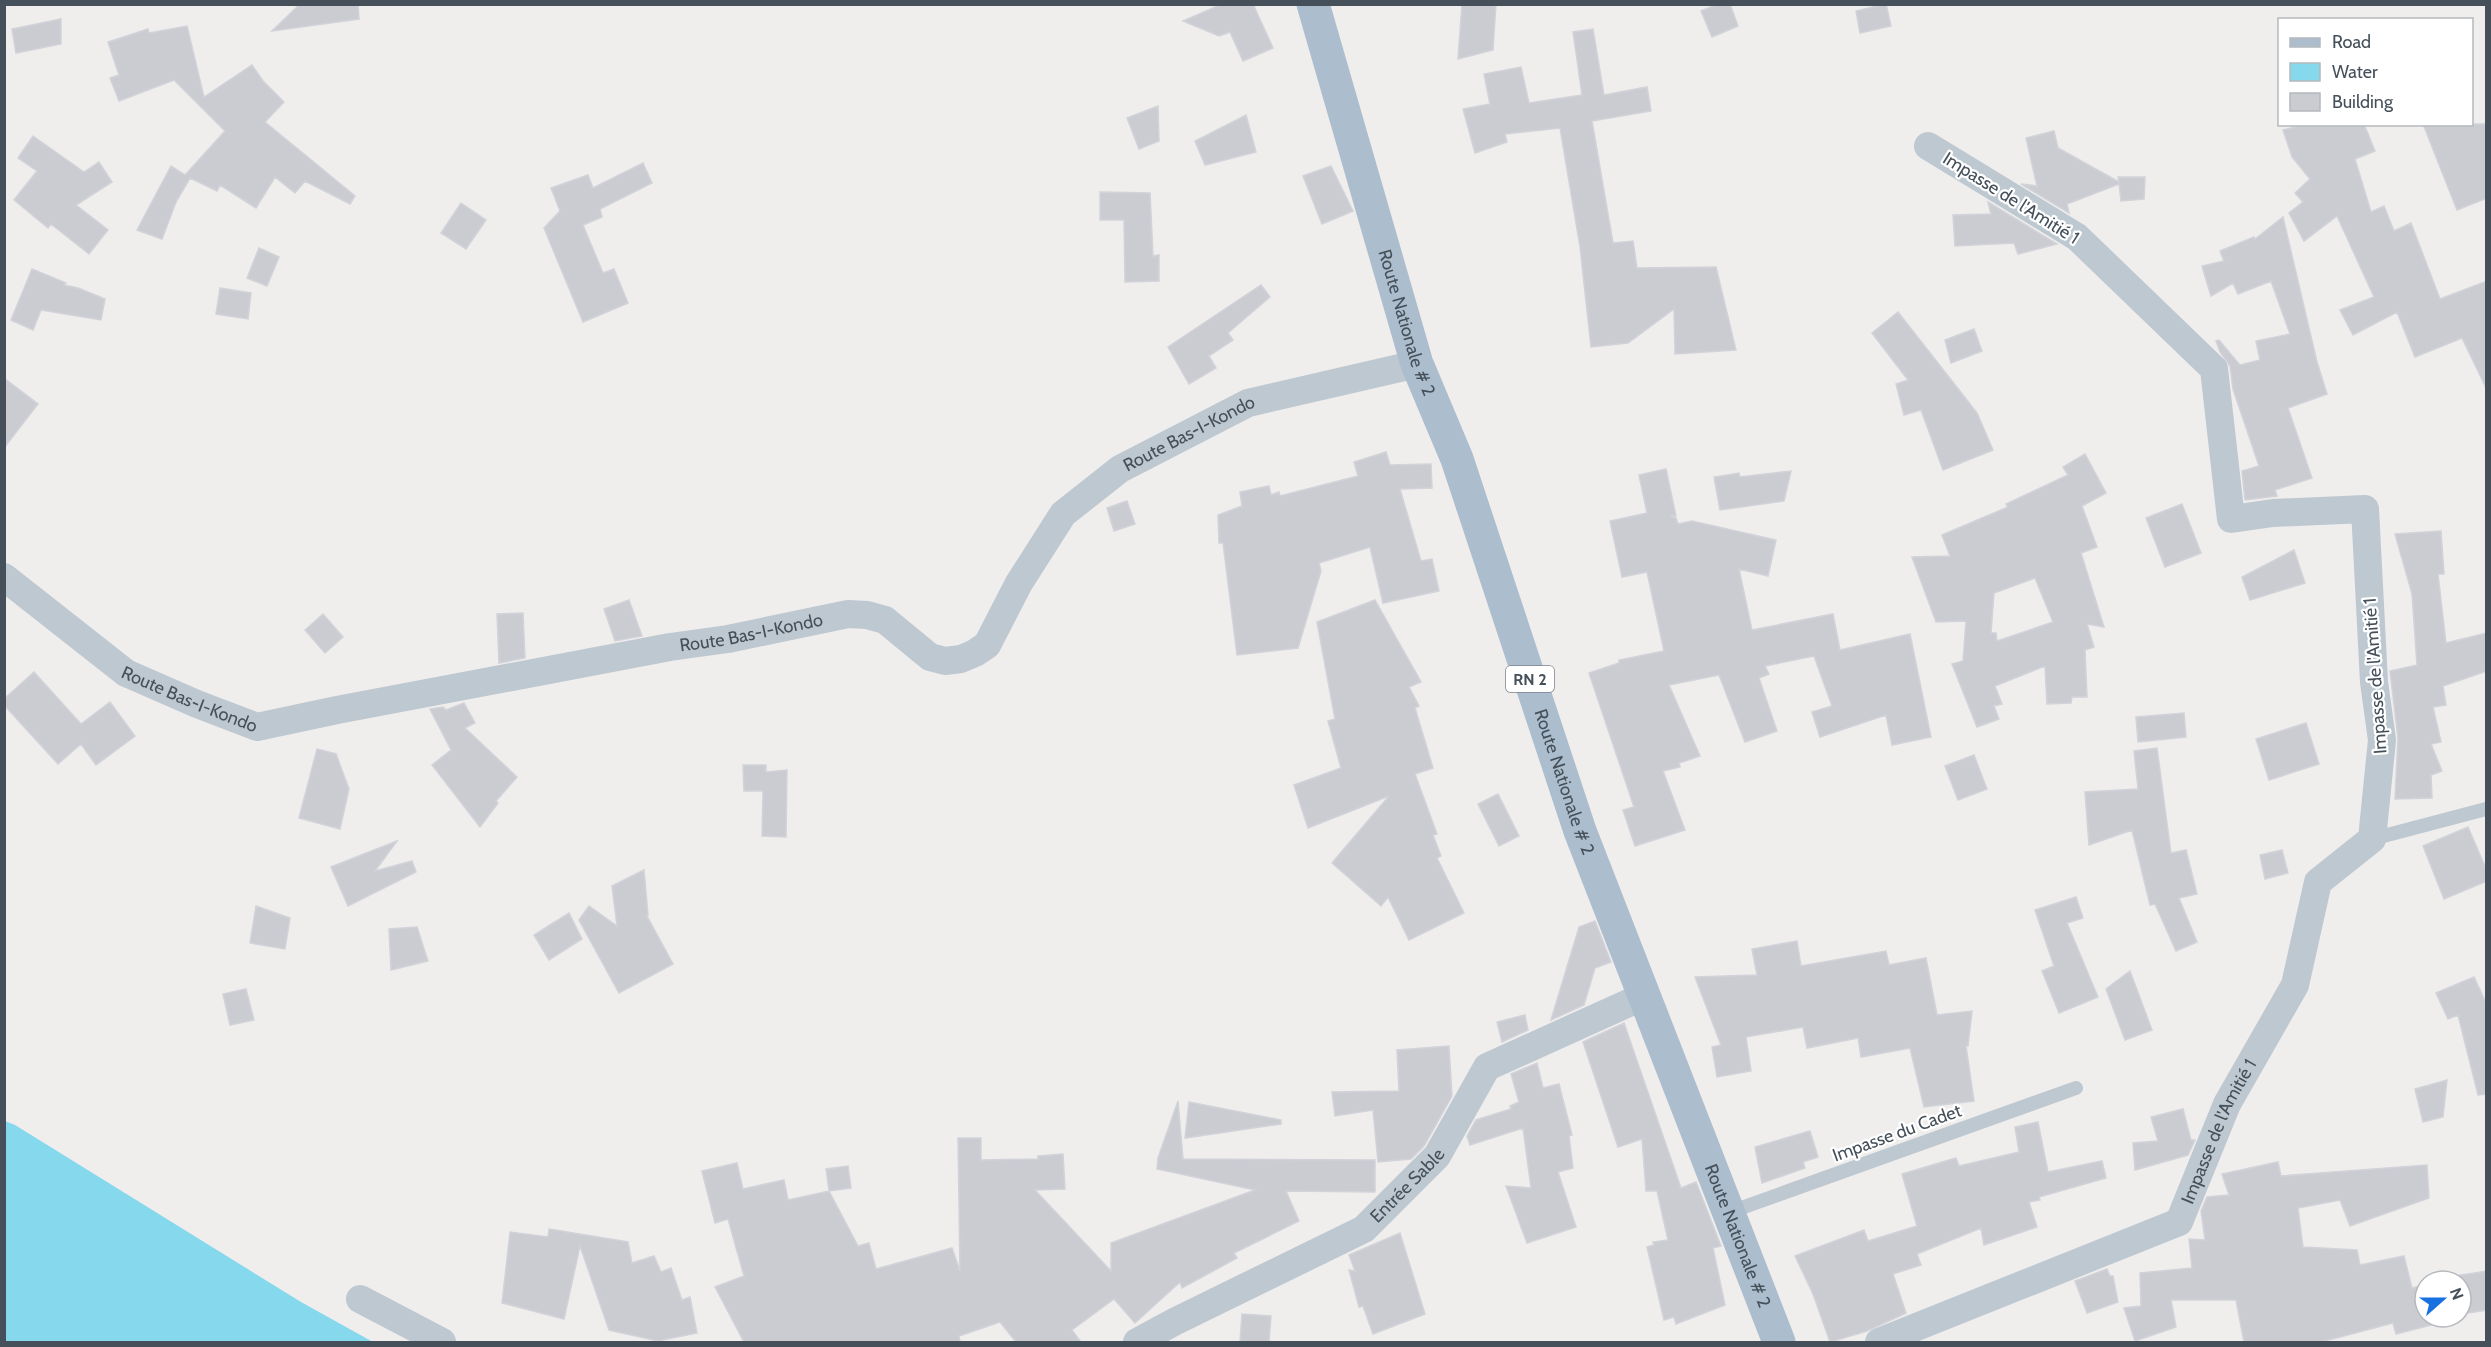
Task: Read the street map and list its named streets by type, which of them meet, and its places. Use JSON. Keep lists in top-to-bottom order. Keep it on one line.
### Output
{"streets":{"main road":["Route Nationale # 2","RN 2"],"street":["Impasse de l'Amitié 1","Route Bas-I-Kondo","Entrée Sable"],"lane":["Impasse du Cadet"]},"crossings":[["Route Nationale # 2","Route Bas-I-Kondo"],["Route Nationale # 2","Impasse du Cadet"],["Route Nationale # 2","Entrée Sable"]],"legend":["Road","Water","Building"],"north":"right"}
